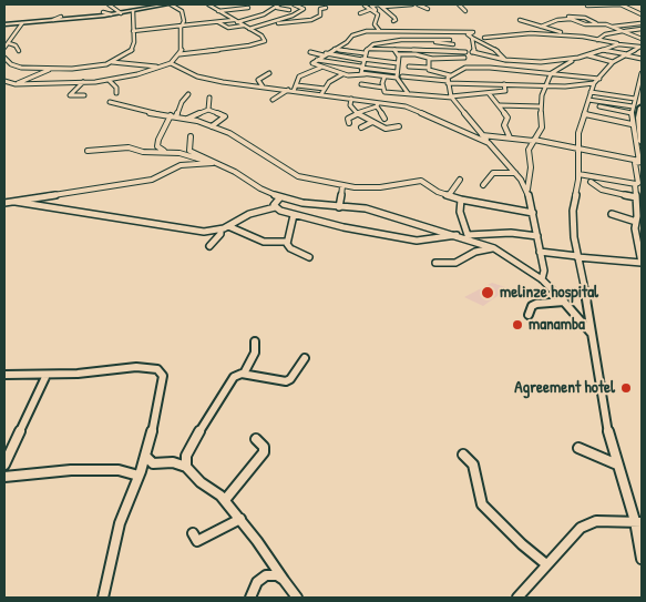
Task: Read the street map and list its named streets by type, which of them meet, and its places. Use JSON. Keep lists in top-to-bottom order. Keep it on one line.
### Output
{"places":["melinze hospital","manamba","Agreement hotel"]}
